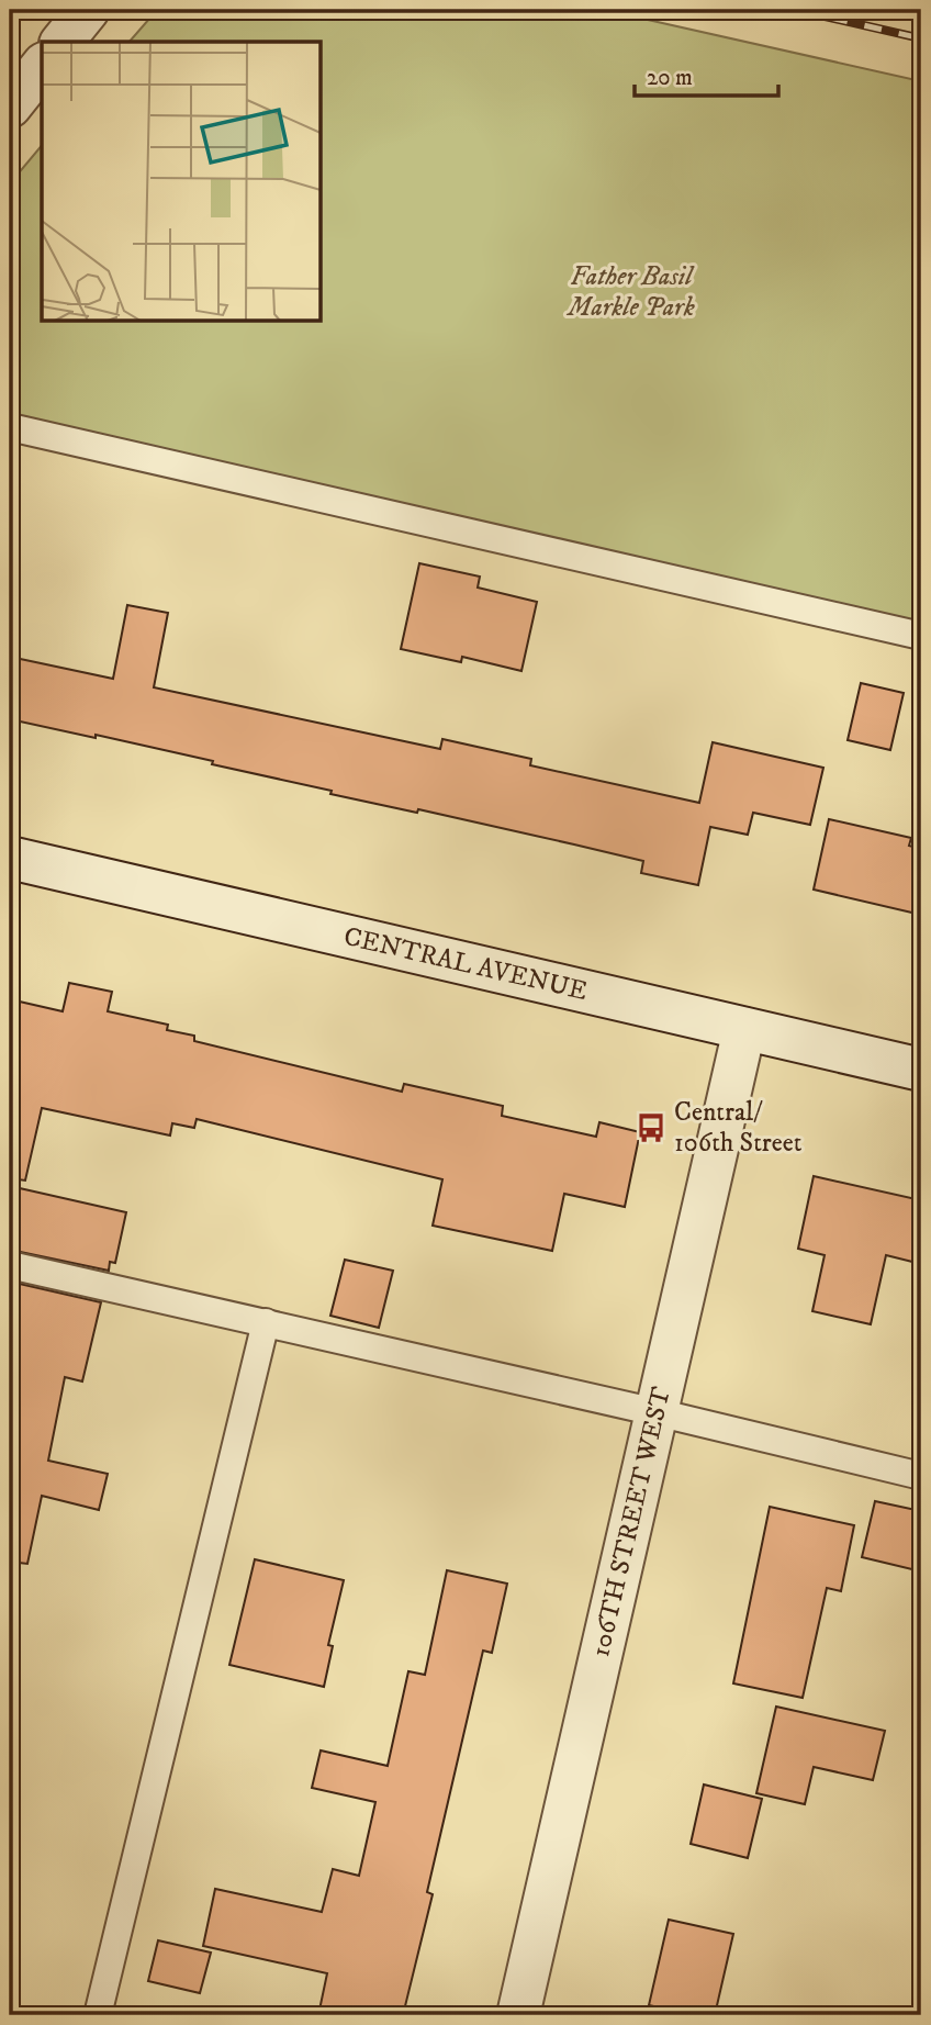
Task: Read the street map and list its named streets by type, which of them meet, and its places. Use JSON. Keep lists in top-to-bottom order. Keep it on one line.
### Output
{"streets":{"street":["CENTRAL AVENUE","106TH STREET WEST"]},"crossings":[["CENTRAL AVENUE","106TH STREET WEST"]],"parks":["Father Basil Markle Park"],"places":{"bus stop":["Central/ 106th Street"]},"scale_bar":"20 m"}
